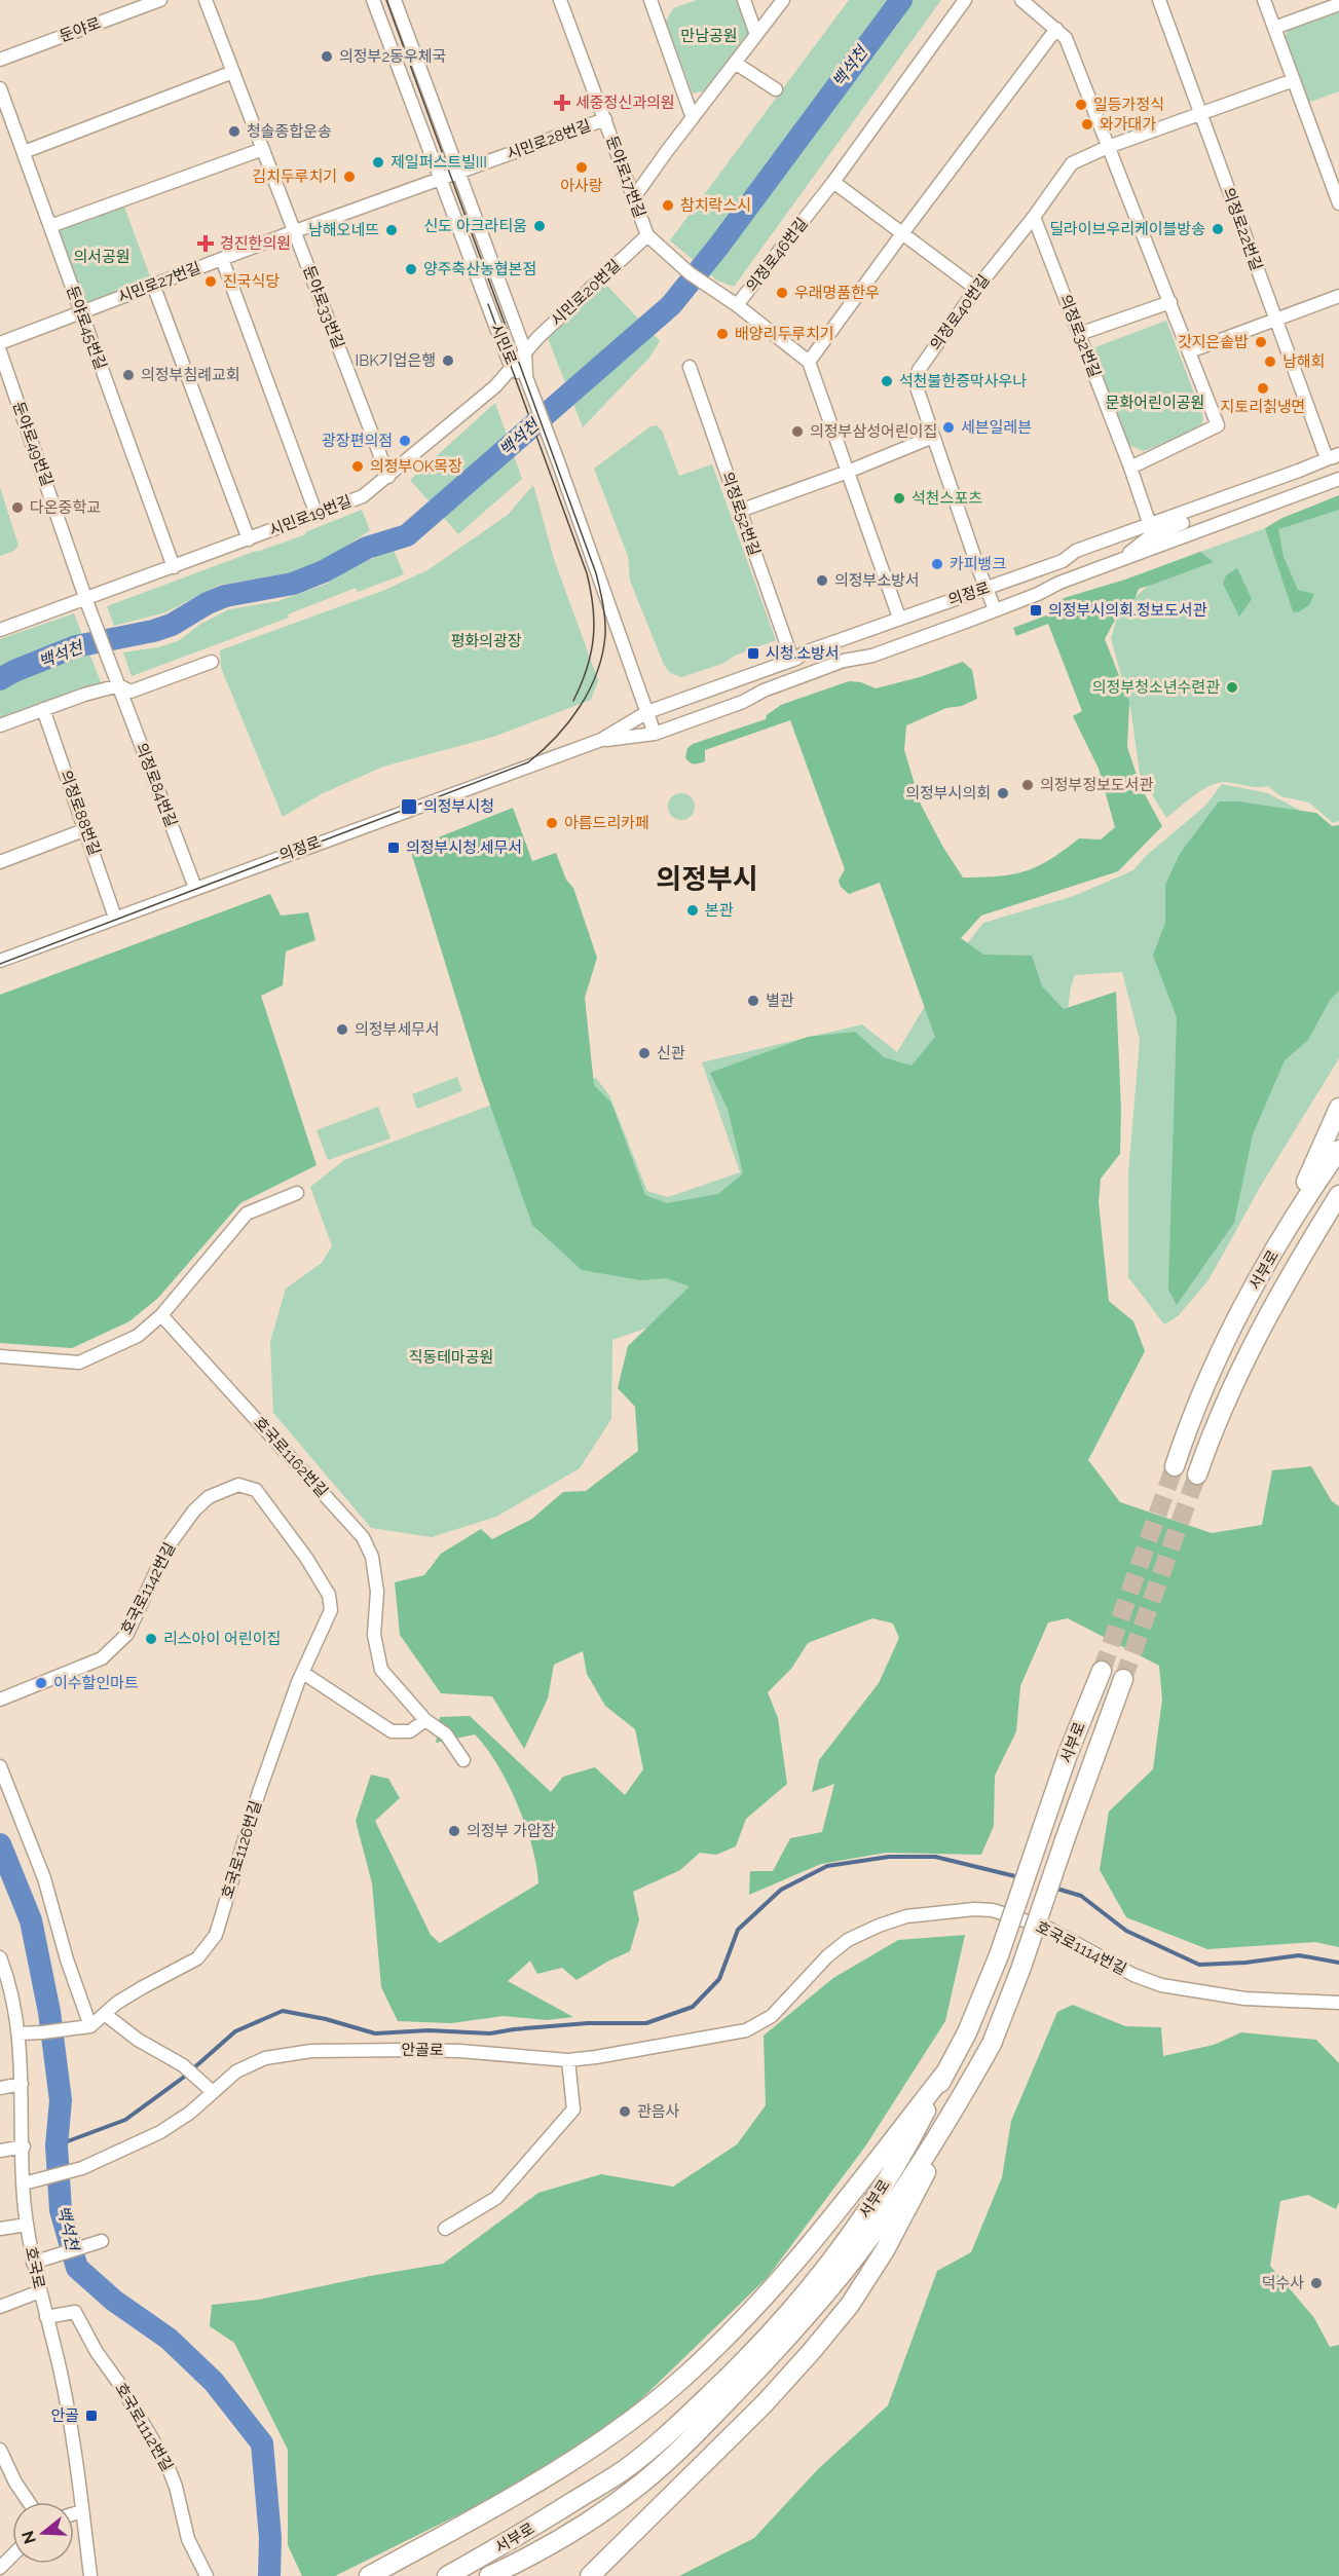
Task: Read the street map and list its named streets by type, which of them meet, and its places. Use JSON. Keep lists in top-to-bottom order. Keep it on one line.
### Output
{"streets":{"highway":["서부로"],"street":["둔야로","시민로28번길","둔야로17번길","의정로22번길","의정로46번길","시민로27번길","시민로20번길","둔야로33번길","의정로40번길","둔야로45번길","의정로32번길","시민로","둔야로49번길","의정로52번길","시민로19번길","의정로","의정로84번길","의정로88번길","호국로1162번길","호국로1142번길","호국로1126번길","호국로1114번길","안골로","호국로","호국로1112번길"]},"crossings":[["시민로28번길","둔야로17번길"],["시민로28번길","시민로27번길"],["시민로28번길","시민로"],["둔야로17번길","의정로46번길"],["둔야로17번길","시민로20번길"],["의정로22번길","의정로40번길"],["의정로22번길","의정로"],["시민로27번길","둔야로33번길"],["시민로27번길","둔야로45번길"],["시민로27번길","시민로"],["시민로20번길","시민로"],["시민로20번길","시민로19번길"],["둔야로33번길","시민로19번길"],["의정로40번길","의정로32번길"],["의정로40번길","의정로"],["둔야로45번길","시민로19번길"],["의정로32번길","의정로"],["시민로","시민로19번길"],["둔야로49번길","시민로19번길"],["둔야로49번길","의정로84번길"],["의정로52번길","의정로"],["의정로","의정로84번길"],["의정로","의정로88번길"],["호국로1142번길","호국로1126번길"],["호국로1114번길","안골로"],["안골로","호국로"],["호국로","호국로1112번길"]],"districts":["의정부시"],"water":["백석천"],"parks":["만남공원","의서공원","문화어린이공원","평화의광장","직동테마공원"],"places":{"other":["의정부2동우체국","일등가정식","와가대가","청솔종합운송","제일퍼스트빌III","아사랑","김치두루치기","참치락스시","신도 아크라티움","딜라이브우리케이블방송","남해오네뜨","양주축산농협본점","진국식당","우래명품한우","배양리두루치기","갓지은솥밥","IBK기업은행","남해회","의정부침례교회","석천불한증막사우나","지토리칡냉면","세븐일레븐","의정부삼성어린이집","광장편의점","의정부OK목장","석천스포츠","다온중학교","카피뱅크","의정부소방서","의정부청소년수련관","의정부정보도서관","의정부시의회","아름드리카페","본관","별관","의정부세무서","신관","리스아이 어린이집","이수할인마트","의정부 가압장","관음사","덕수사"],"health":["세중정신과의원","경진한의원"],"transit":["의정부시의회.정보도서관","시청.소방서","의정부시청","의정부시청.세무서","안골"]},"north":"left"}
